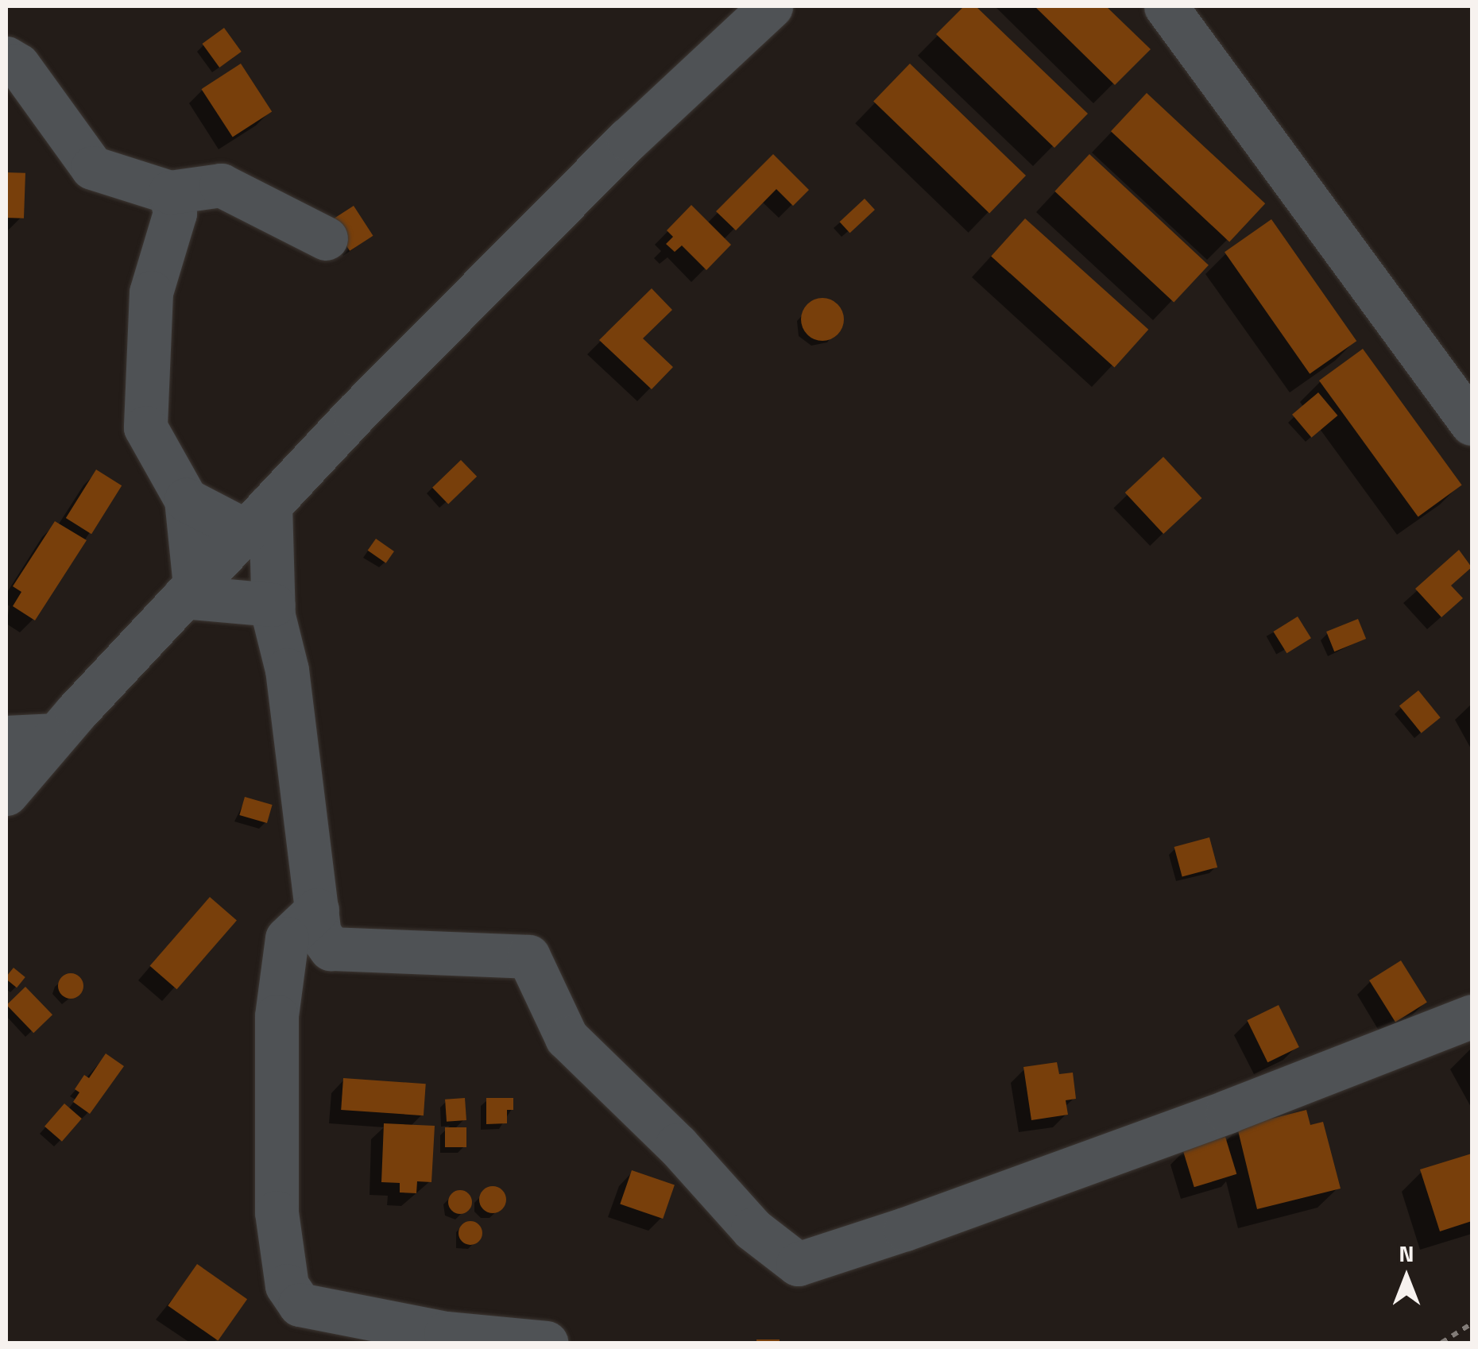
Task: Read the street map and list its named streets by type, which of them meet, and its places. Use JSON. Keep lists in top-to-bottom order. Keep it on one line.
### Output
{"north":"top"}
